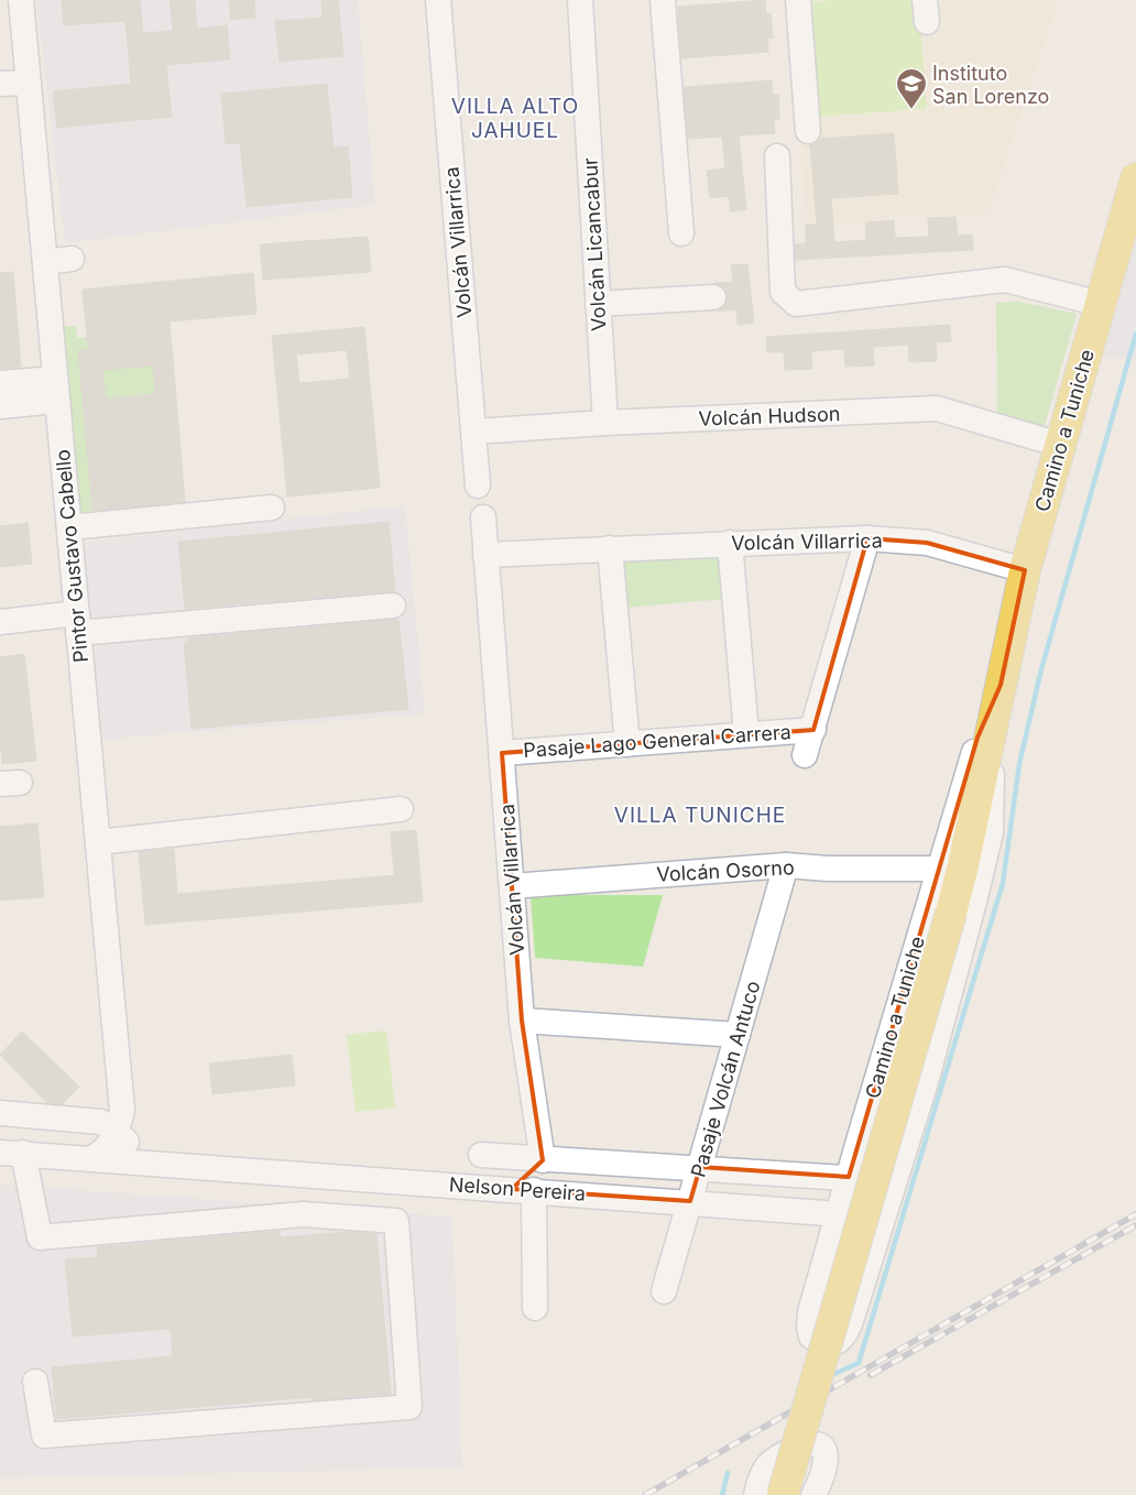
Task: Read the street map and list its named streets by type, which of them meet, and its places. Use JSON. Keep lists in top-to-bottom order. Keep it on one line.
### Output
{"streets":{"main road":["Camino a Tuniche"],"street":["Volcán Villarrica","Volcán Licancabur","Volcán Hudson","Pintor Gustavo Cabello","Pasaje Lago General Carrera","Volcán Osorno","Pasaje Volcán Antuco","Nelson Pereira"]},"crossings":[["Volcán Villarrica","Volcán Hudson"],["Volcán Villarrica","Camino a Tuniche"],["Volcán Villarrica","Pasaje Lago General Carrera"],["Volcán Villarrica","Volcán Osorno"],["Volcán Villarrica","Nelson Pereira"],["Volcán Licancabur","Volcán Hudson"],["Volcán Hudson","Camino a Tuniche"],["Camino a Tuniche","Volcán Osorno"],["Camino a Tuniche","Nelson Pereira"],["Volcán Osorno","Pasaje Volcán Antuco"],["Pasaje Volcán Antuco","Nelson Pereira"]],"districts":["VILLA ALTO JAHUEL","VILLA TUNICHE"],"places":{"school or university":["Instituto San Lorenzo"]}}
